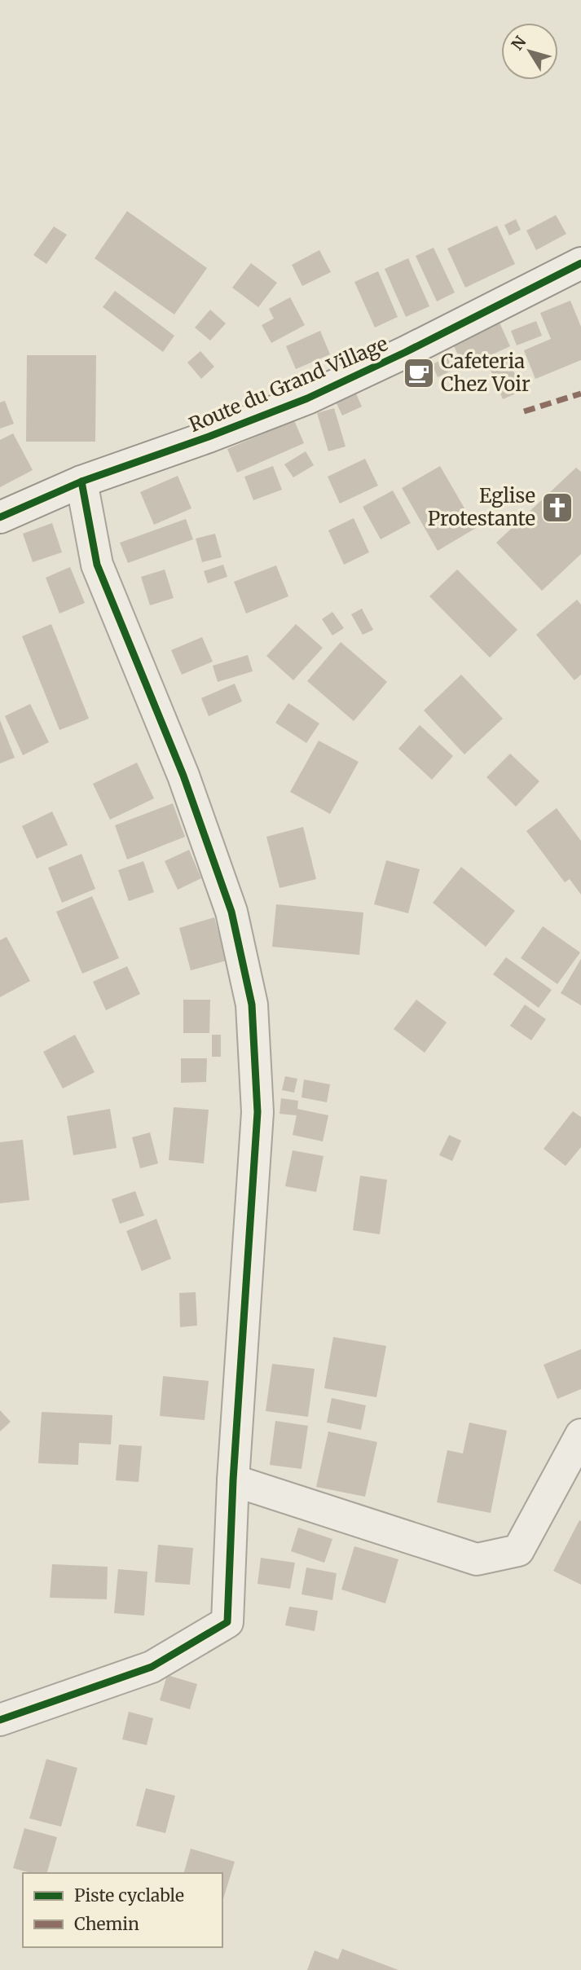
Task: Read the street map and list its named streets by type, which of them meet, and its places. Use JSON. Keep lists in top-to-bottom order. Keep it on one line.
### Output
{"streets":{"street":["Route du Grand Village"]},"places":{"cafe":["Cafeteria Chez Voir"],"church":["Eglise Protestante"]},"legend":["Piste cyclable","Chemin"],"north":"top left"}
